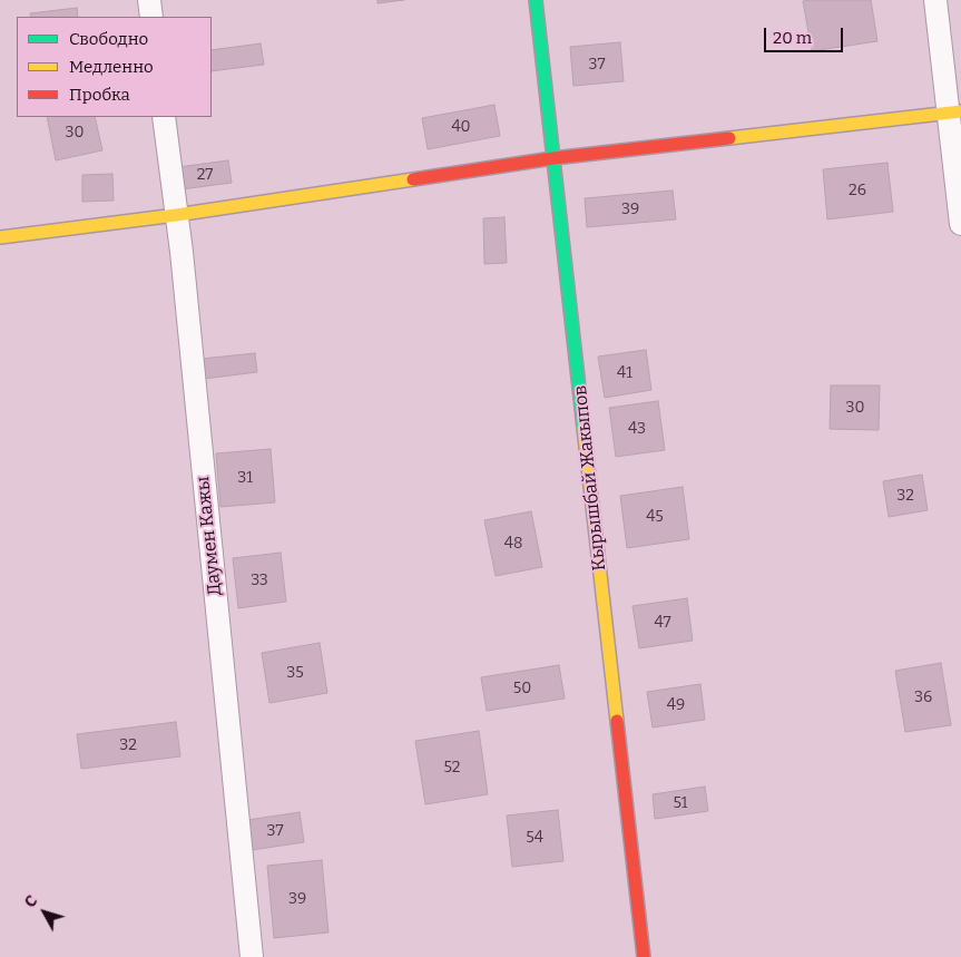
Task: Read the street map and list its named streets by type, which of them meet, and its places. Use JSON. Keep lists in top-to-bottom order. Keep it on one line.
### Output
{"streets":{"street":["Кырышбай Жакыпов","Даумен Кажы"]},"house_numbers":["37","40","30","27","26","39","41","30","43","31","32","45","48","33","47","35","50","36","49","32","52","51","37","54","39"],"legend":["Свободно","Медленно","Пробка"],"scale_bar":"20 m","north":"top left"}
